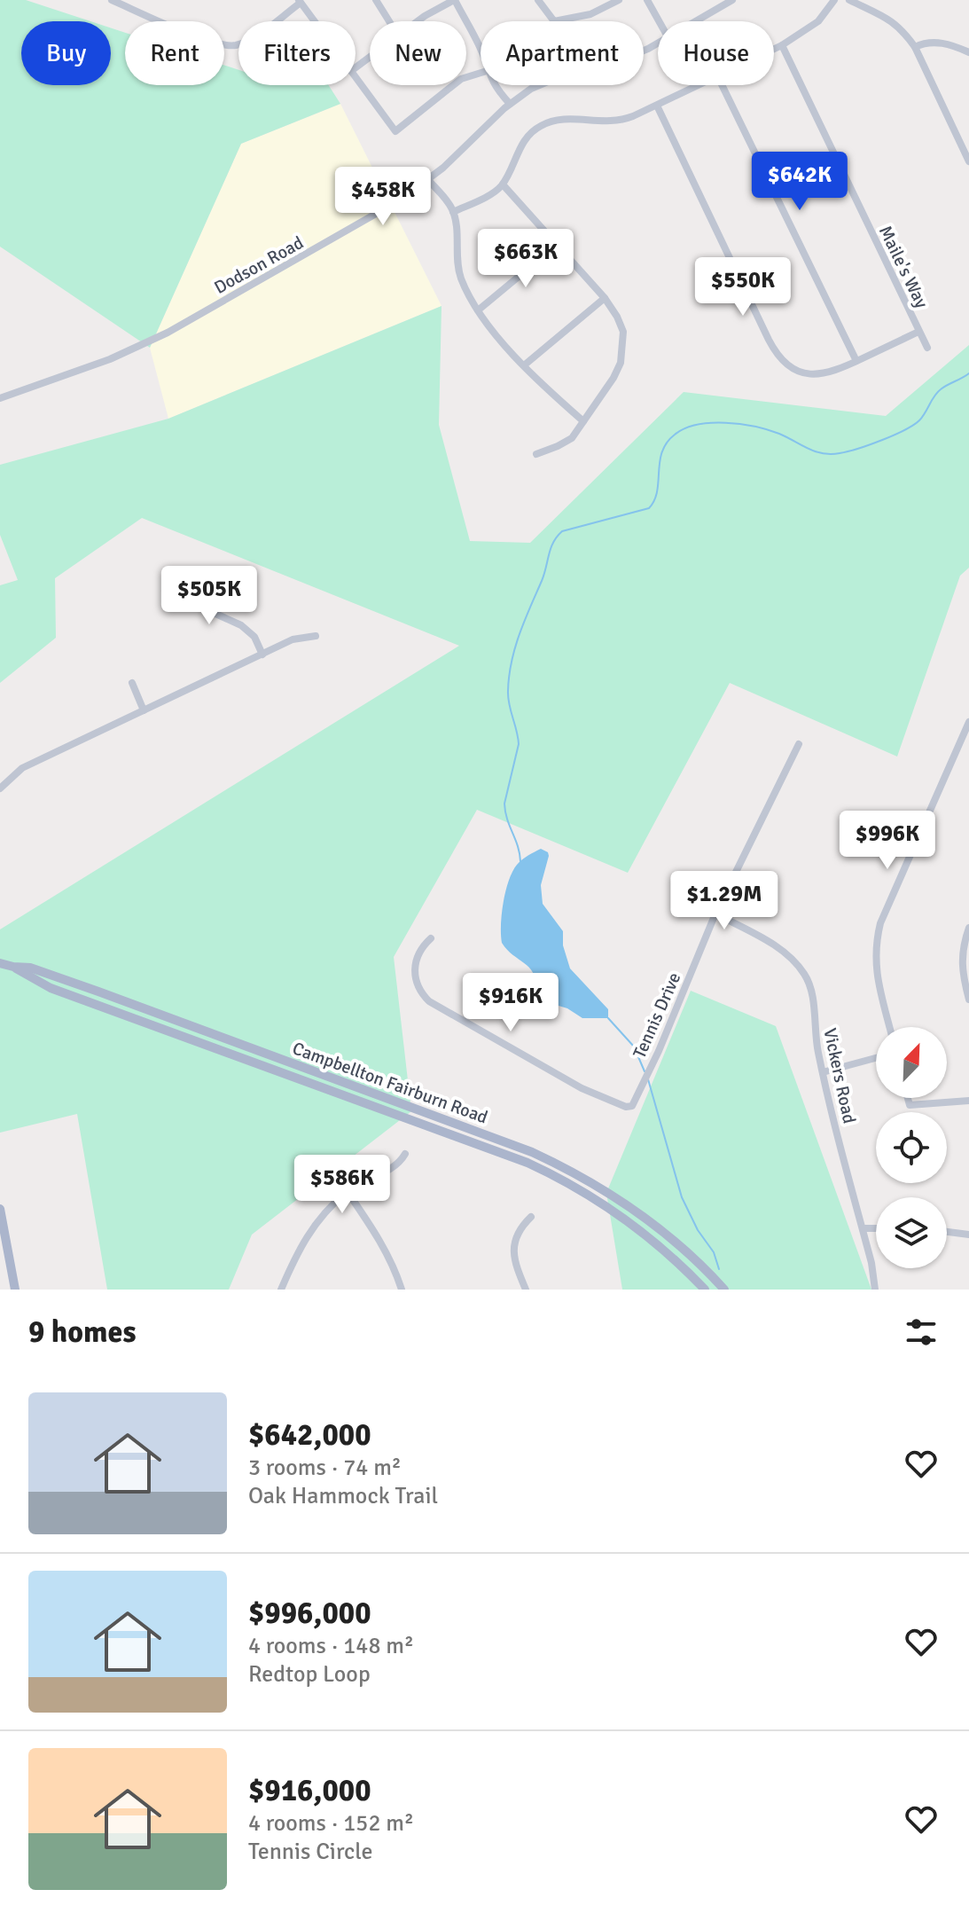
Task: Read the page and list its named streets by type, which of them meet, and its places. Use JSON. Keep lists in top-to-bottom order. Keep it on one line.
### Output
{"streets":{"main road":["Campbellton Fairburn Road"],"street":["Dodson Road","Maile's Way","Tennis Drive","Vickers Road"]},"crossings":[["Tennis Drive","Vickers Road"]],"north":"top right","page":{"chip":["Buy","Rent","Filters","New","Apartment","House"],"price":["$642K","$458K","$663K","$550K","$505K","$996K","$1.29M","$916K","$586K"],"heading":"9 homes","list":[{"name":"$642,000","note":"3 rooms · 74 m² · Oak Hammock Trail"},{"name":"$996,000","note":"4 rooms · 148 m² · Redtop Loop"},{"name":"$916,000","note":"4 rooms · 152 m² · Tennis Circle"}]}}
